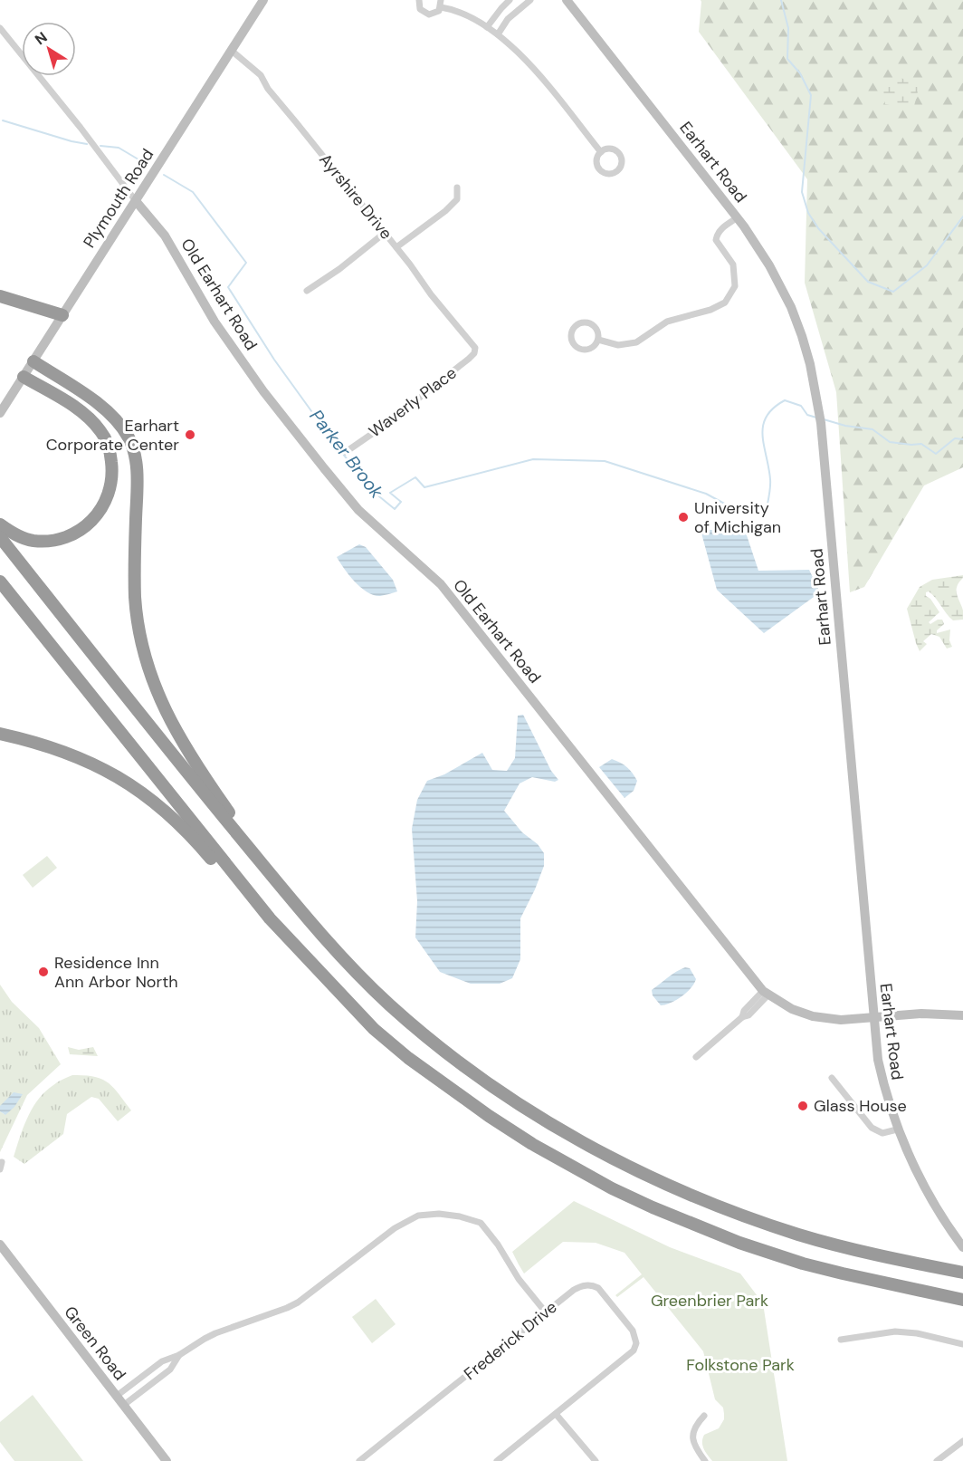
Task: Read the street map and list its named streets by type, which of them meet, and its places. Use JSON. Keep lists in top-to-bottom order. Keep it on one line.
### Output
{"streets":{"street":["Earhart Road","Ayrshire Drive","Plymouth Road","Old Earhart Road","Waverly Place","Frederick Drive","Green Road"]},"crossings":[["Earhart Road","Old Earhart Road"],["Ayrshire Drive","Plymouth Road"],["Ayrshire Drive","Waverly Place"],["Plymouth Road","Old Earhart Road"]],"water":["Parker Brook"],"parks":["Greenbrier Park","Folkstone Park"],"places":["Earhart Corporate Center","University of Michigan","Residence Inn Ann Arbor North","Glass House"],"north":"top left"}
